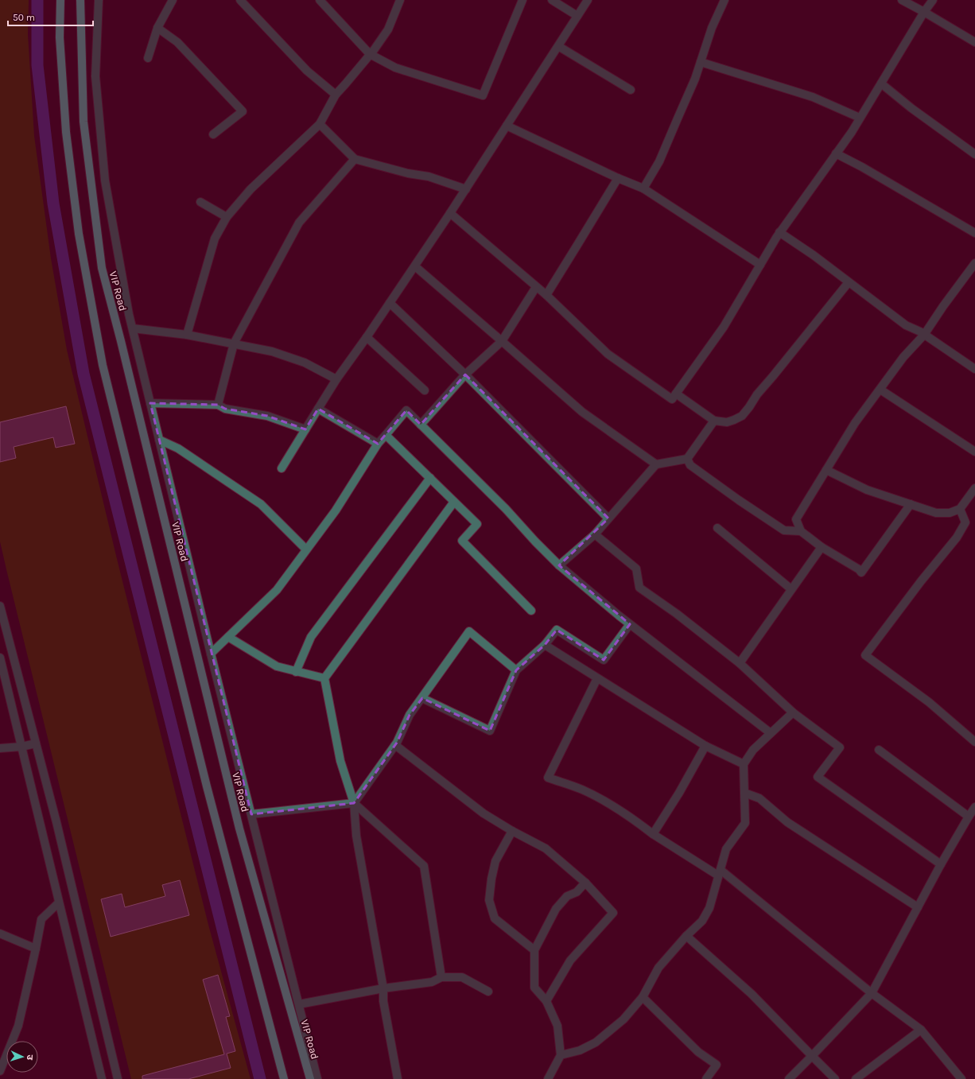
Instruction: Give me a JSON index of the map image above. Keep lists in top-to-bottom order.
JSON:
{
  "streets": {
    "main road": ["VIP Road"]
  },
  "scale_bar": "50 m",
  "north": "right"
}
